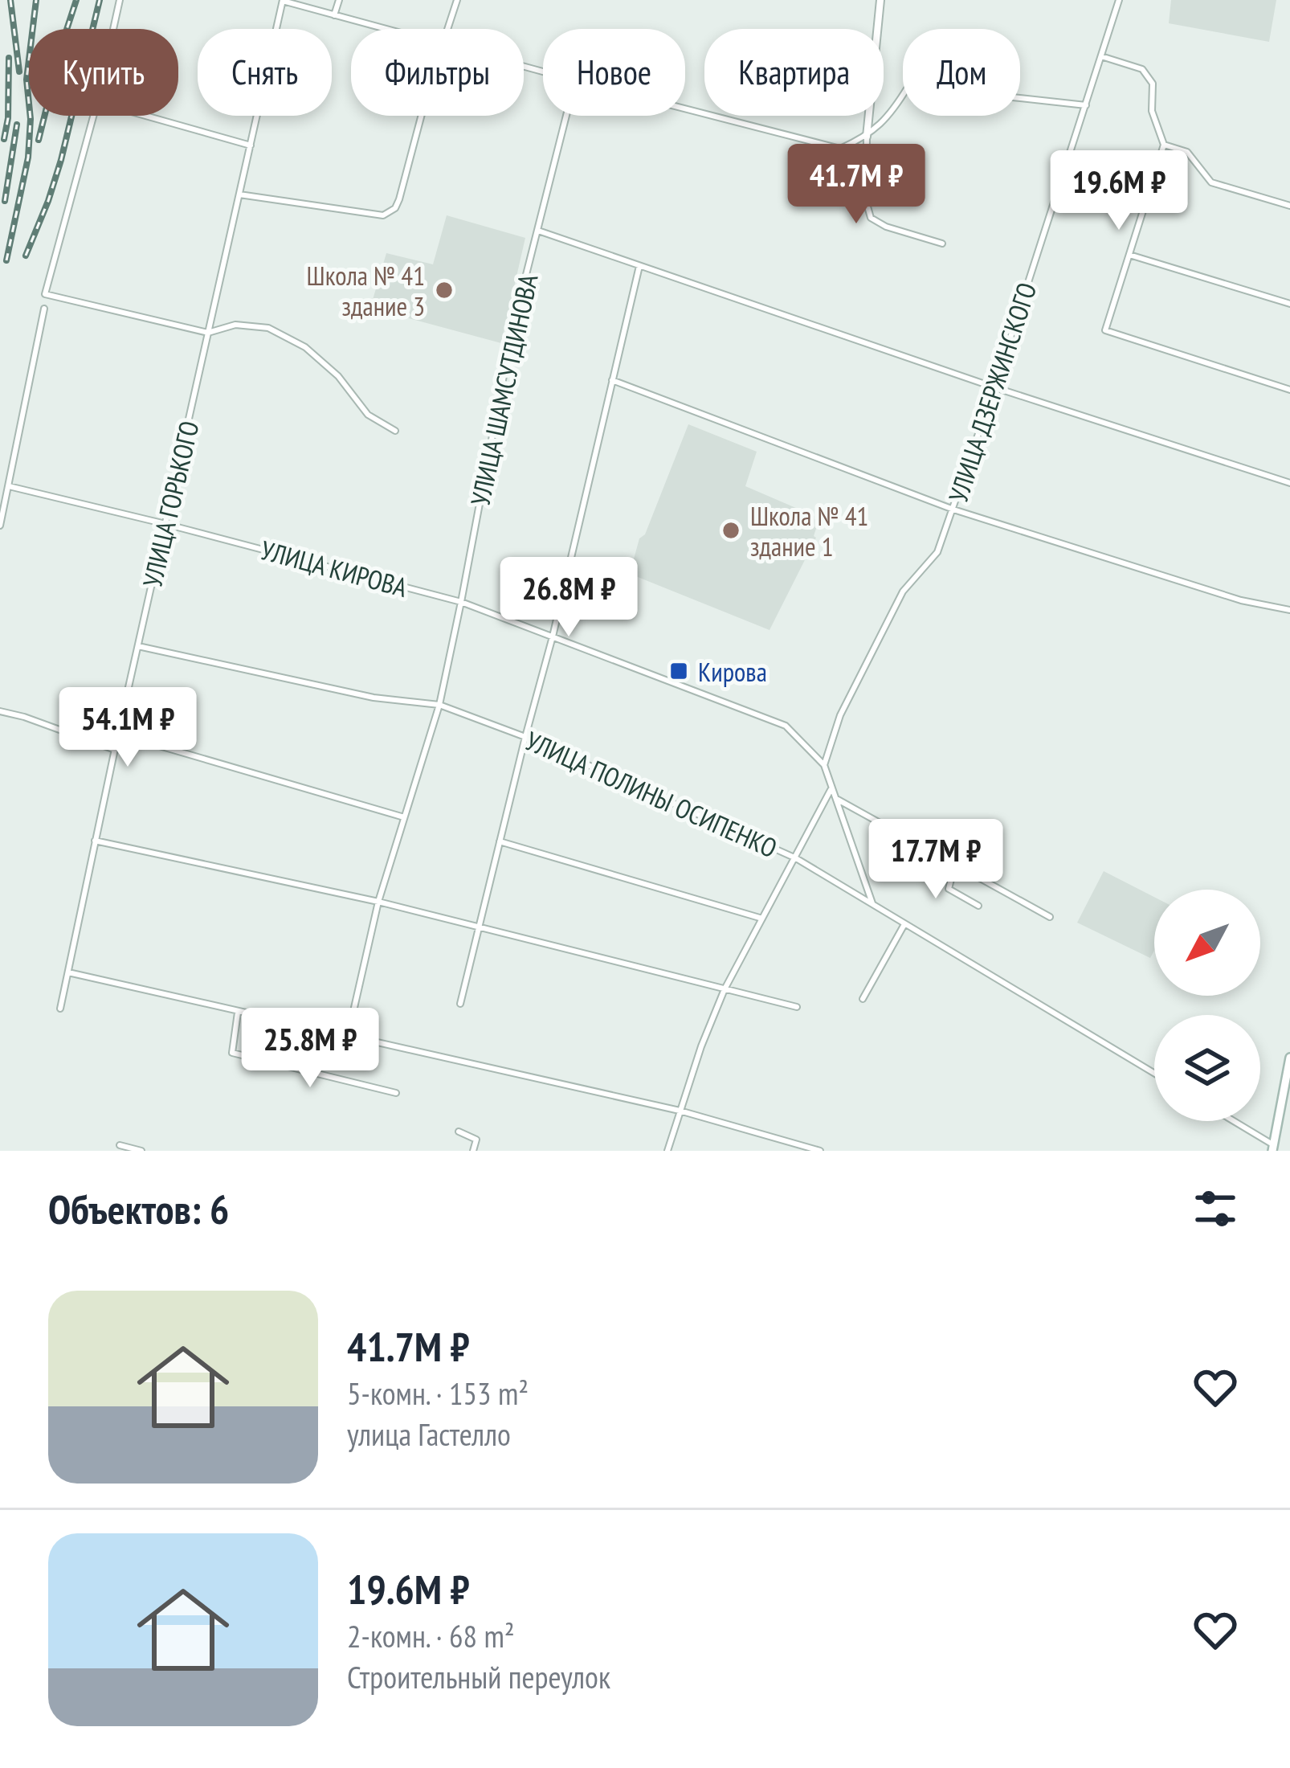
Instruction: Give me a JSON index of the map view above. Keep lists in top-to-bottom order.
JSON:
{
  "streets": {
    "street": [
      "УЛИЦА ШАМСУТДИНОВА",
      "УЛИЦА ДЗЕРЖИНСКОГО",
      "УЛИЦА ГОРЬКОГО",
      "УЛИЦА КИРОВА",
      "УЛИЦА ПОЛИНЫ ОСИПЕНКО"
    ]
  },
  "crossings": [
    ["УЛИЦА ШАМСУТДИНОВА", "УЛИЦА КИРОВА"],
    ["УЛИЦА ШАМСУТДИНОВА", "УЛИЦА ПОЛИНЫ ОСИПЕНКО"],
    ["УЛИЦА ДЗЕРЖИНСКОГО", "УЛИЦА КИРОВА"],
    ["УЛИЦА ГОРЬКОГО", "УЛИЦА КИРОВА"],
    ["УЛИЦА ГОРЬКОГО", "УЛИЦА ПОЛИНЫ ОСИПЕНКО"],
    ["УЛИЦА КИРОВА", "УЛИЦА ПОЛИНЫ ОСИПЕНКО"]
  ],
  "places": {
    "other": ["Школа № 41 здание 3", "Школа № 41 здание 1"],
    "transit": ["Кирова"]
  },
  "north": "bottom left",
  "page": {
    "chip": [
      "Купить",
      "Снять",
      "Фильтры",
      "Новое",
      "Квартира",
      "Дом"
    ],
    "price": [
      "41.7M ₽",
      "19.6M ₽",
      "26.8M ₽",
      "54.1M ₽",
      "17.7M ₽",
      "25.8M ₽"
    ],
    "heading": "Объектов: 6",
    "list": [
      {
        "name": "41.7M ₽",
        "note": "5-комн. · 153 m² · улица Гастелло"
      },
      {
        "name": "19.6M ₽",
        "note": "2-комн. · 68 m² · Строительный переулок"
      }
    ]
  }
}
